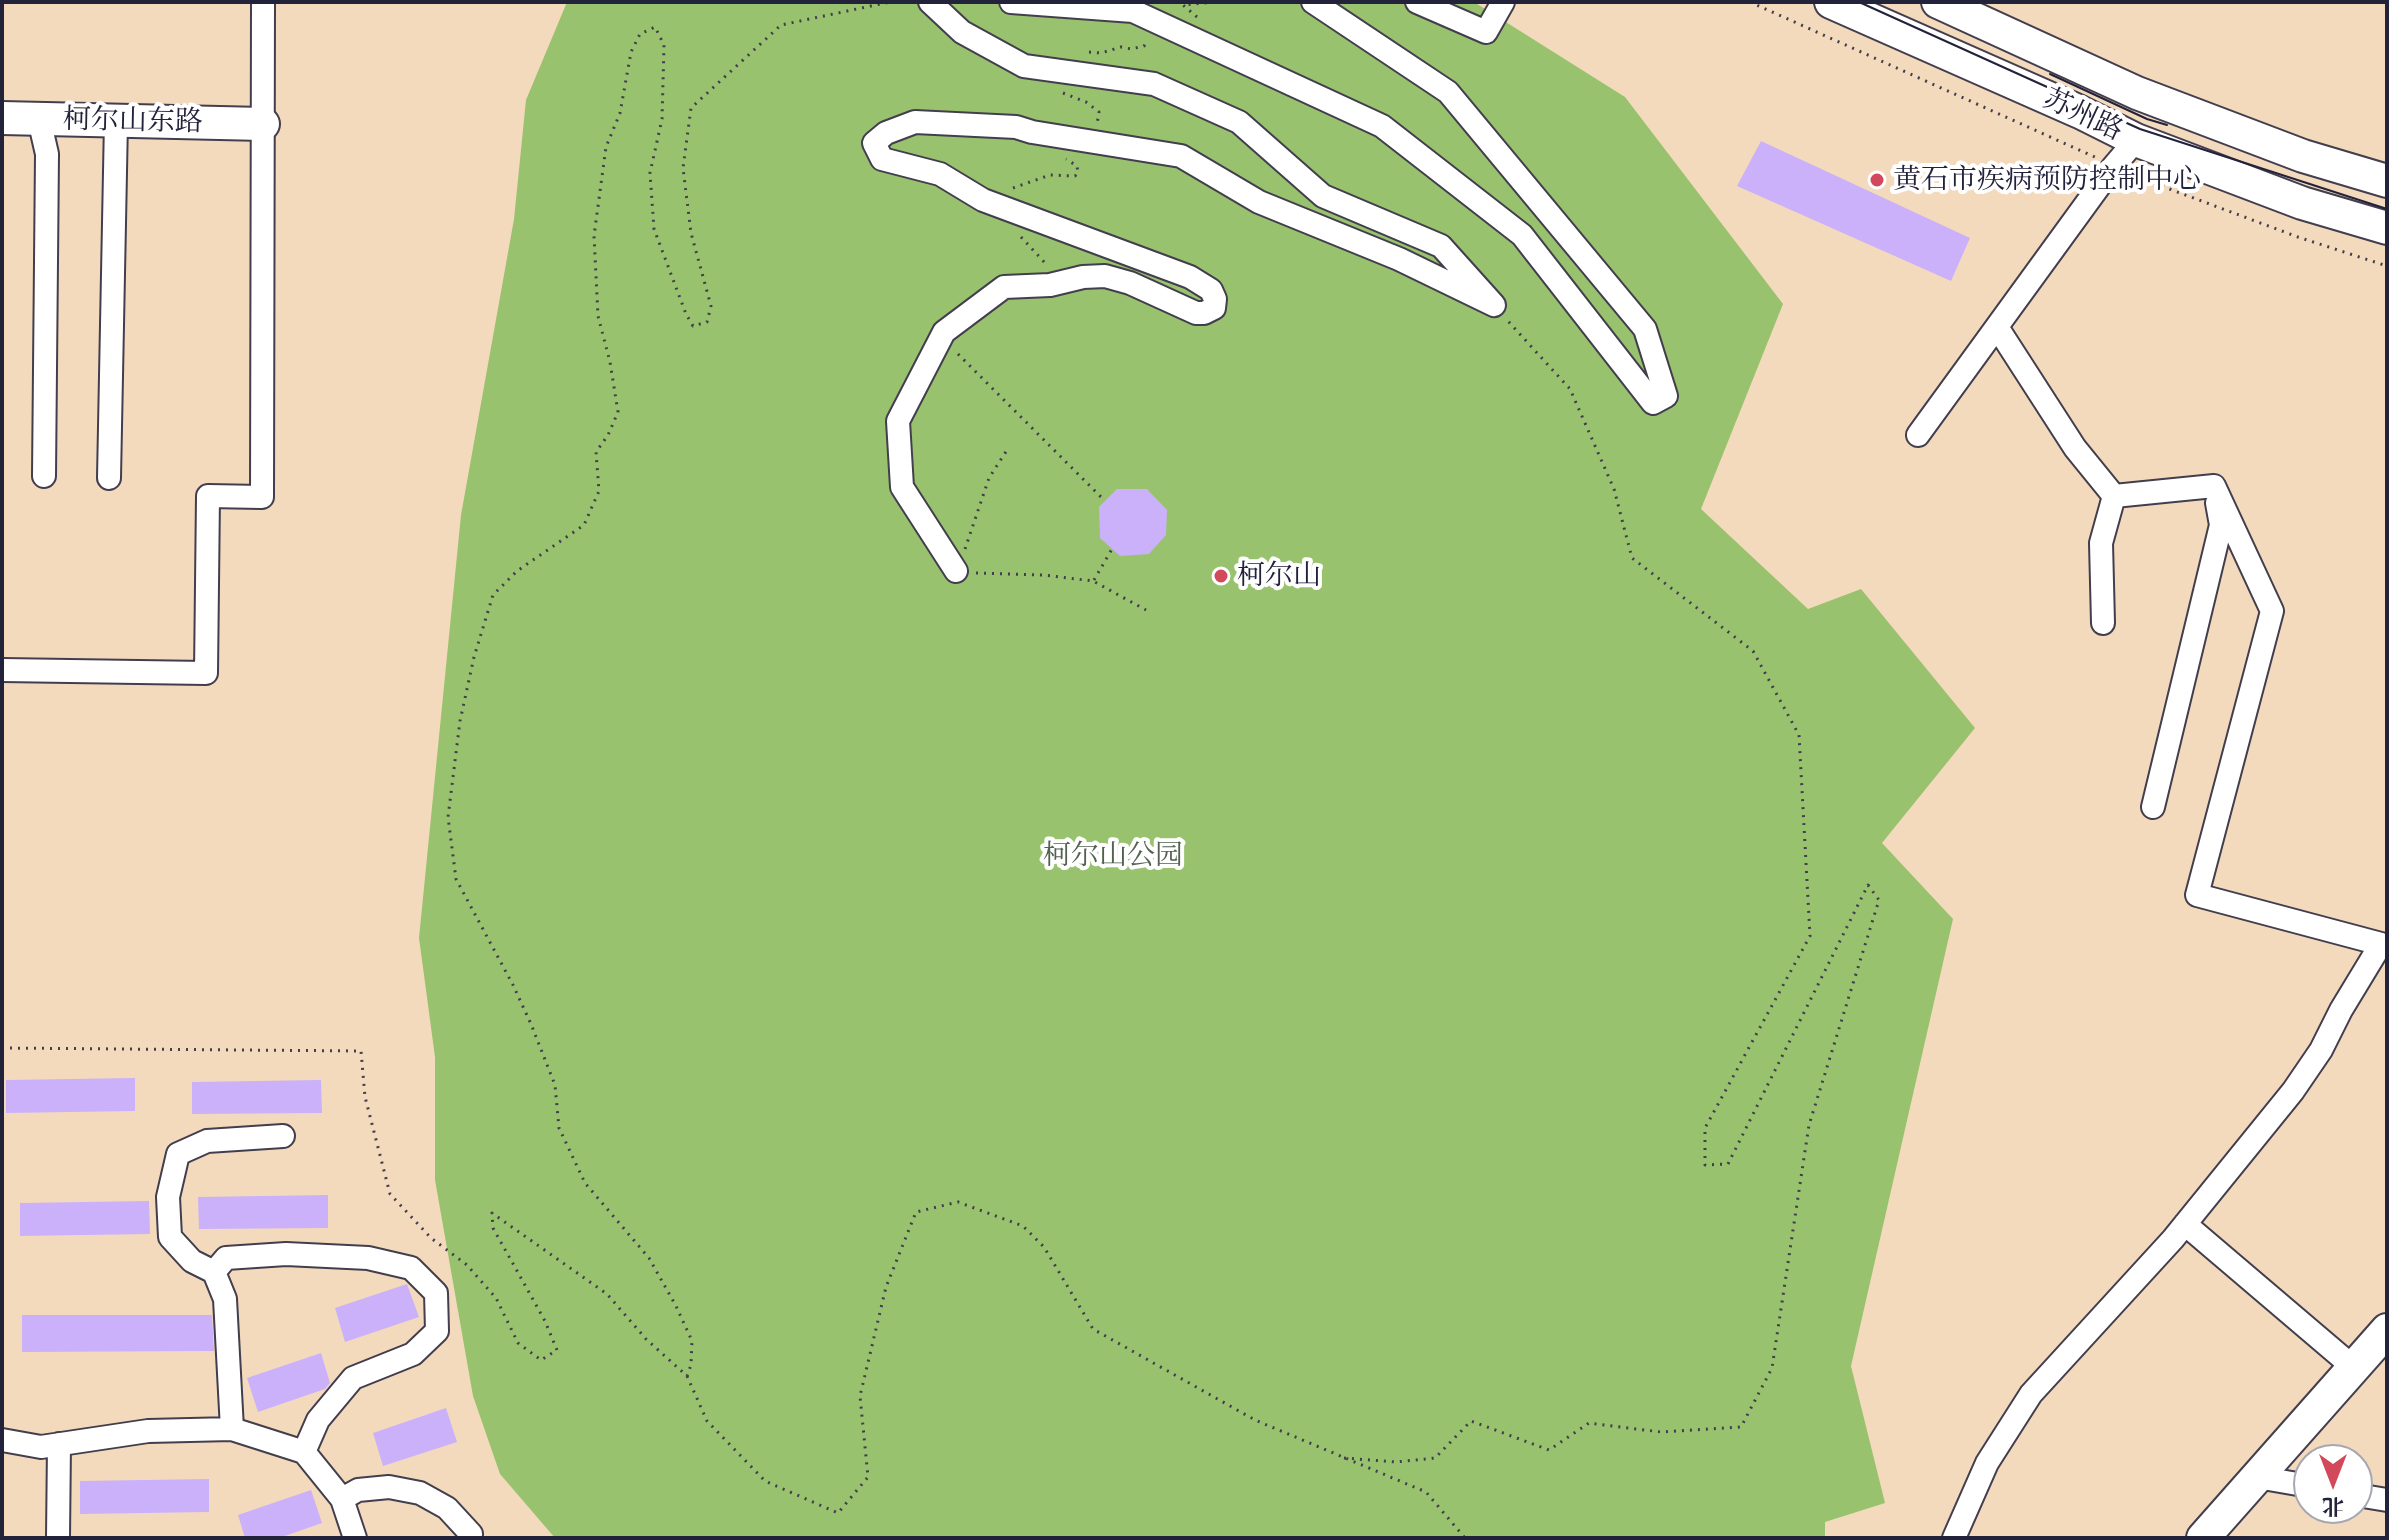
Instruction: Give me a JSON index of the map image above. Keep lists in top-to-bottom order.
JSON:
{
  "streets": {
    "main road": ["苏州路", "柯尔山东路"]
  },
  "parks": ["柯尔山公园"],
  "places": ["黄石市疾病预防控制中心", "柯尔山"],
  "north": "bottom"
}
